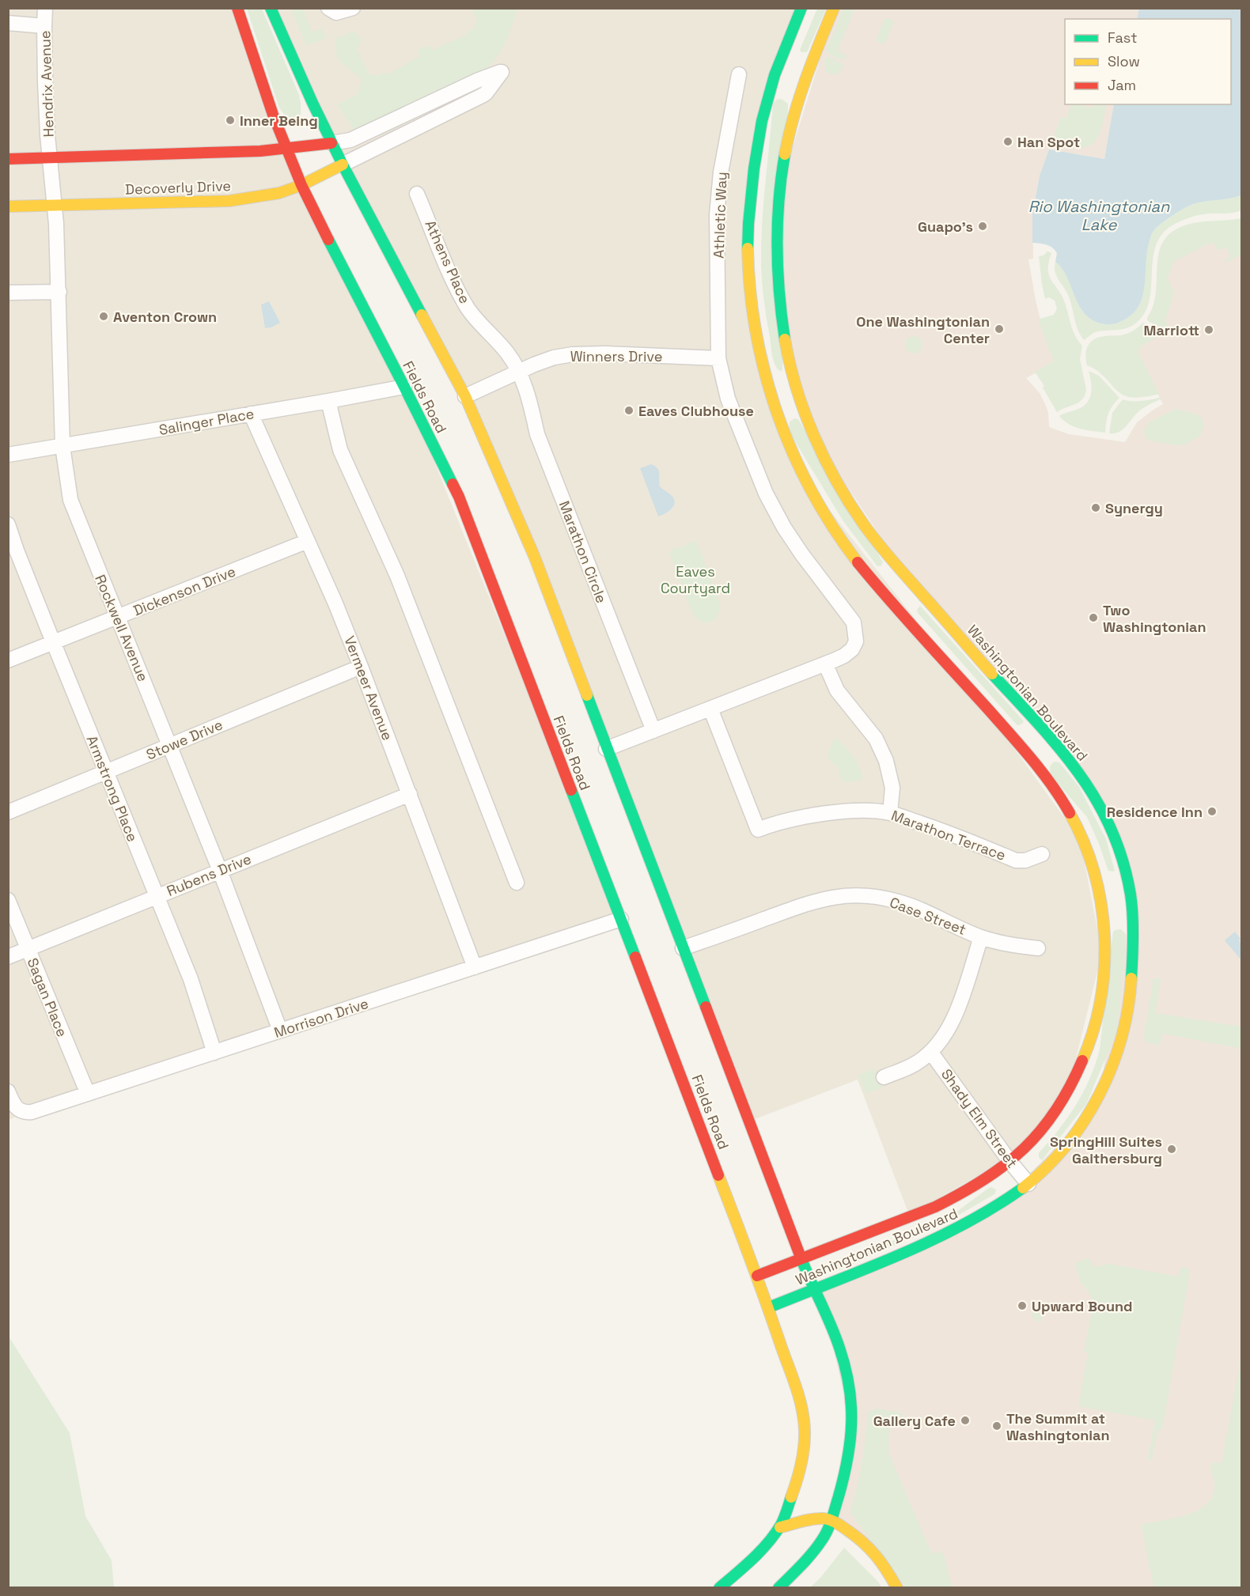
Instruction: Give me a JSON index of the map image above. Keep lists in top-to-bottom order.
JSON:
{
  "streets": {
    "main road": ["Decoverly Drive", "Fields Road", "Washingtonian Boulevard"],
    "street": [
      "Hendrix Avenue",
      "Athletic Way",
      "Athens Place",
      "Winners Drive",
      "Salinger Place",
      "Marathon Circle",
      "Dickenson Drive",
      "Rockwell Avenue",
      "Vermeer Avenue",
      "Stowe Drive",
      "Armstrong Place",
      "Marathon Terrace",
      "Rubens Drive",
      "Case Street",
      "Sagan Place",
      "Morrison Drive",
      "Shady Elm Street"
    ]
  },
  "crossings": [
    ["Hendrix Avenue", "Decoverly Drive"],
    ["Hendrix Avenue", "Rockwell Avenue"],
    ["Decoverly Drive", "Fields Road"],
    ["Decoverly Drive", "Rockwell Avenue"],
    ["Athletic Way", "Winners Drive"],
    ["Athens Place", "Winners Drive"],
    ["Athens Place", "Marathon Circle"],
    ["Winners Drive", "Marathon Circle"],
    ["Fields Road", "Salinger Place"],
    ["Fields Road", "Washingtonian Boulevard"],
    ["Fields Road", "Morrison Drive"],
    ["Salinger Place", "Rockwell Avenue"],
    ["Salinger Place", "Vermeer Avenue"],
    ["Dickenson Drive", "Rockwell Avenue"],
    ["Dickenson Drive", "Vermeer Avenue"],
    ["Dickenson Drive", "Armstrong Place"],
    ["Rockwell Avenue", "Stowe Drive"],
    ["Rockwell Avenue", "Rubens Drive"],
    ["Rockwell Avenue", "Morrison Drive"],
    ["Vermeer Avenue", "Stowe Drive"],
    ["Vermeer Avenue", "Rubens Drive"],
    ["Vermeer Avenue", "Morrison Drive"],
    ["Washingtonian Boulevard", "Shady Elm Street"],
    ["Stowe Drive", "Armstrong Place"],
    ["Armstrong Place", "Rubens Drive"],
    ["Armstrong Place", "Morrison Drive"],
    ["Rubens Drive", "Sagan Place"],
    ["Sagan Place", "Morrison Drive"]
  ],
  "water": ["Rio Washingtonian Lake"],
  "parks": ["Eaves Courtyard"],
  "places": [
    "Inner Being",
    "Han Spot",
    "Guapo's",
    "Aventon Crown",
    "One Washingtonian Center",
    "Marriott",
    "Eaves Clubhouse",
    "Synergy",
    "Two Washingtonian",
    "Residence Inn",
    "SpringHill Suites Gaithersburg",
    "Upward Bound",
    "Gallery Cafe",
    "The Summit at Washingtonian"
  ],
  "legend": ["Fast", "Slow", "Jam"]
}
